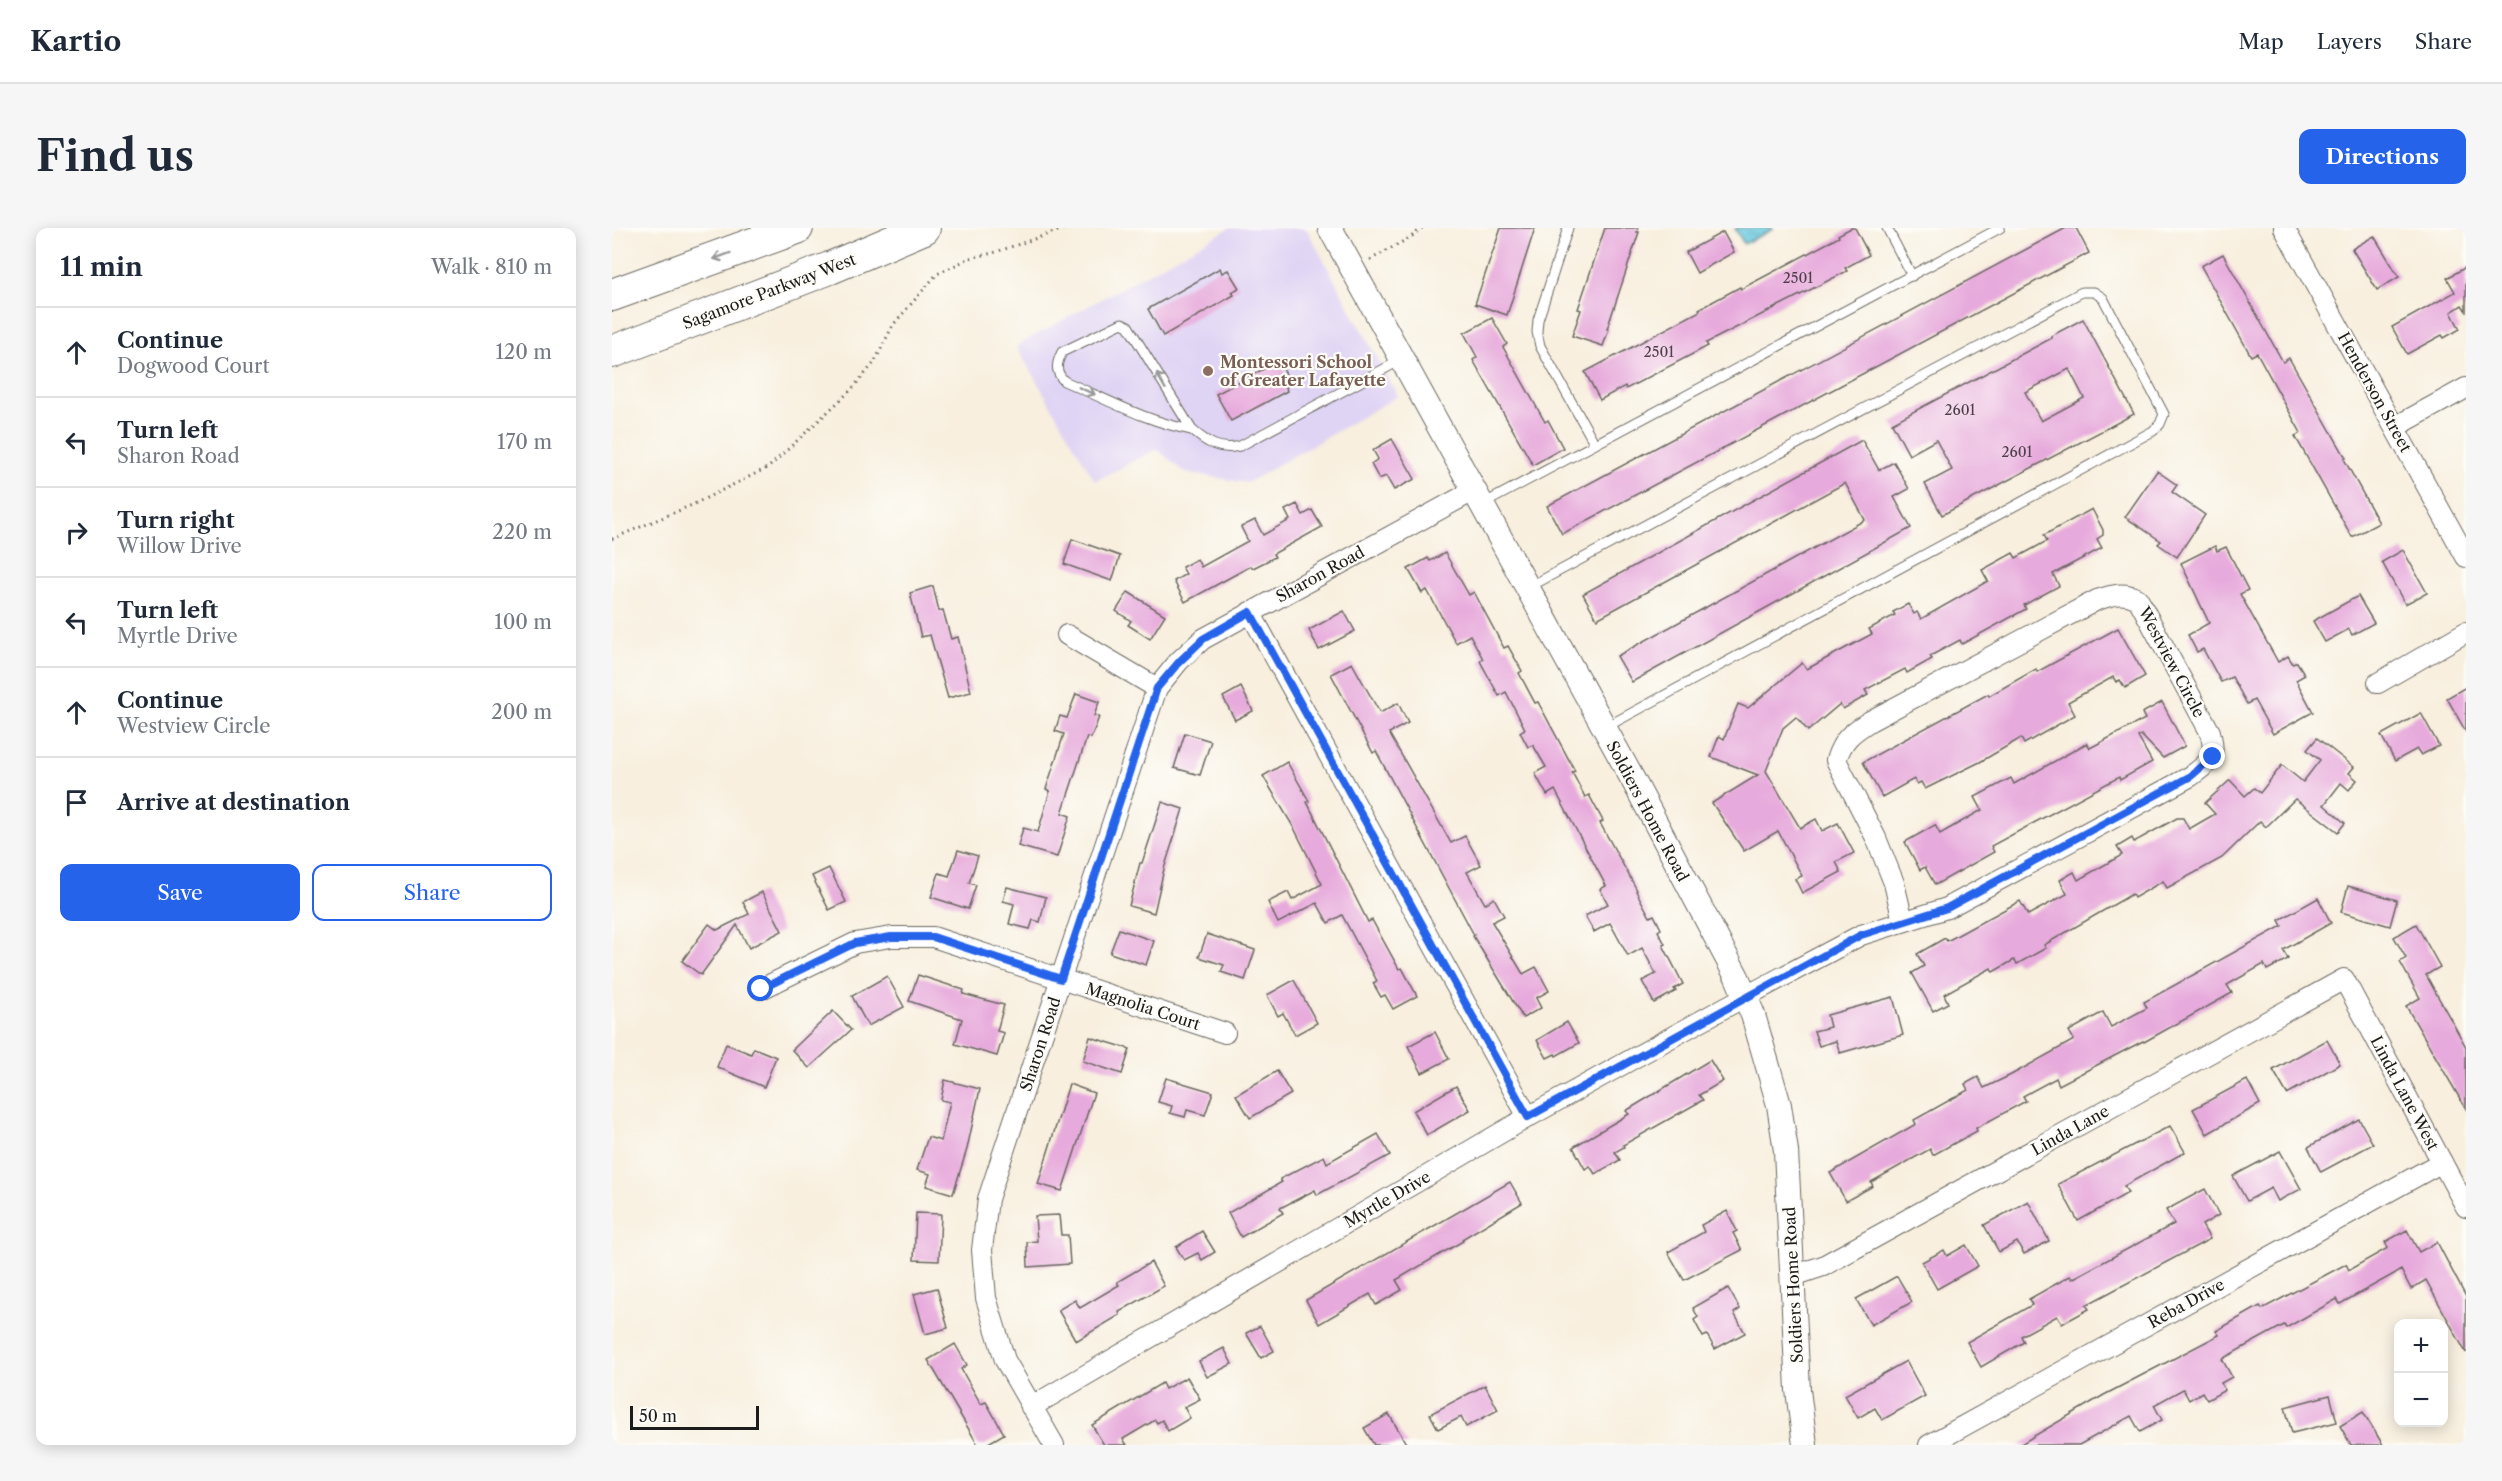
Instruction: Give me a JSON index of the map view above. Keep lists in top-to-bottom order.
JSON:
{
  "streets": {
    "highway": ["Sagamore Parkway West"],
    "street": [
      "Henderson Street",
      "Sharon Road",
      "Westview Circle",
      "Soldiers Home Road",
      "Magnolia Court",
      "Linda Lane West",
      "Linda Lane",
      "Myrtle Drive",
      "Reba Drive"
    ]
  },
  "crossings": [
    ["Sharon Road", "Soldiers Home Road"],
    ["Sharon Road", "Magnolia Court"],
    ["Sharon Road", "Myrtle Drive"],
    ["Westview Circle", "Soldiers Home Road"],
    ["Westview Circle", "Myrtle Drive"],
    ["Soldiers Home Road", "Linda Lane"],
    ["Soldiers Home Road", "Myrtle Drive"],
    ["Linda Lane West", "Linda Lane"],
    ["Linda Lane West", "Reba Drive"]
  ],
  "places": ["Montessori School of Greater Lafayette"],
  "house_numbers": [
    "2501",
    "2501",
    "2601",
    "2601"
  ],
  "scale_bar": "50 m",
  "page": {
    "header": "Kartio",
    "nav": ["Map", "Layers", "Share"],
    "buttons": [
      "Directions",
      ["Save", "Share"]
    ],
    "title": "Find us",
    "heading": ["11 min", "Walk · 810 m"],
    "list": [
      ["Continue", "Dogwood Court", "120 m"],
      ["Turn left", "Sharon Road", "170 m"],
      ["Turn right", "Willow Drive", "220 m"],
      ["Turn left", "Myrtle Drive", "100 m"],
      ["Continue", "Westview Circle", "200 m"],
      "Arrive at destination"
    ],
    "map_buttons": ["+", "−"],
    "scale": "50 m"
  }
}
